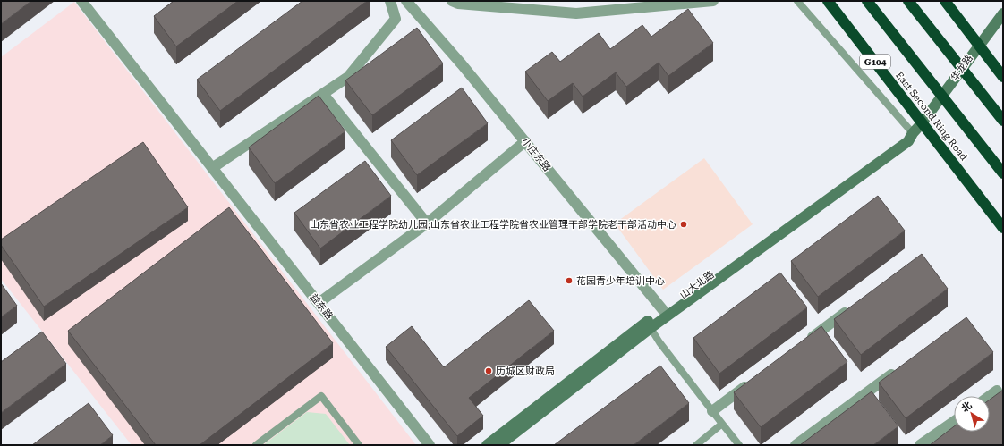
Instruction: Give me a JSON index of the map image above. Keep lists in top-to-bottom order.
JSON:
{
  "streets": {
    "highway": ["G104", "East Second Ring Road"],
    "main road": ["华龙路", "山大北路"],
    "street": ["小庄东路", "益东路"]
  },
  "crossings": [
    ["华龙路", "East Second Ring Road"],
    ["华龙路", "山大北路"],
    ["East Second Ring Road", "山大北路"],
    ["小庄东路", "山大北路"]
  ],
  "places": ["山东省农业工程学院幼儿园;山东省农业工程学院省农业管理干部学院老干部活动中心", "花园青少年培训中心", "历城区财政局"],
  "north": "top left"
}
